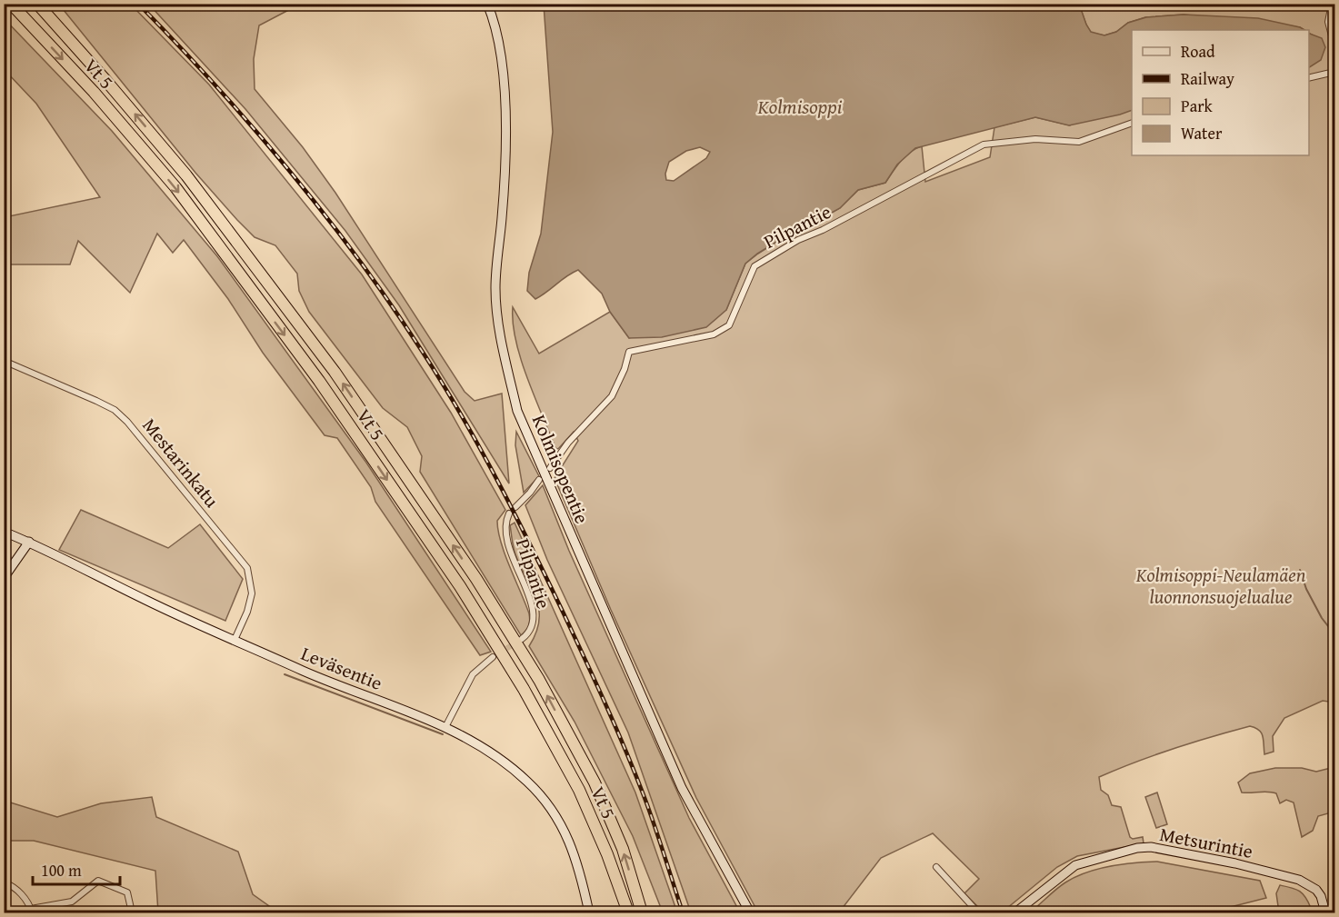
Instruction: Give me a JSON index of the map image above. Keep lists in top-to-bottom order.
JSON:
{
  "streets": {
    "highway": ["Vt 5"],
    "main road": ["Kolmisopentie", "Leväsentie", "Metsurintie"],
    "street": ["Pilpantie", "Mestarinkatu"]
  },
  "crossings": [
    ["Mestarinkatu", "Leväsentie"]
  ],
  "water": ["Kolmisoppi"],
  "parks": ["Kolmisoppi-Neulamäen luonnonsuojelualue"],
  "legend": [
    "Road",
    "Railway",
    "Park",
    "Water"
  ],
  "scale_bar": "100 m"
}
